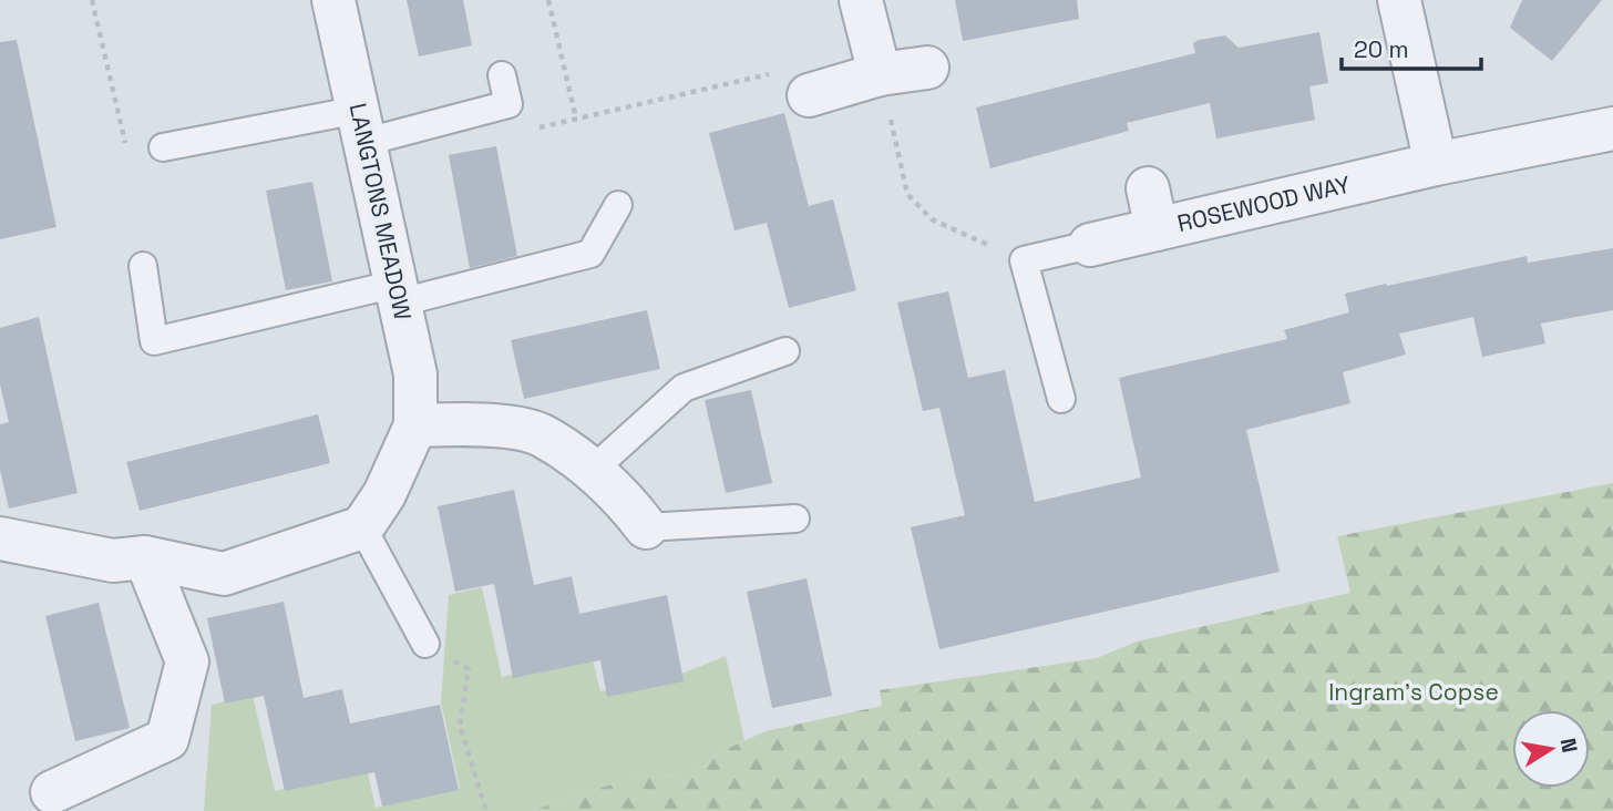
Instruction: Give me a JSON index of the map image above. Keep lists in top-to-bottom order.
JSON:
{
  "streets": {
    "street": ["ROSEWOOD WAY", "LANGTONS MEADOW"]
  },
  "parks": ["Ingram's Copse"],
  "scale_bar": "20 m",
  "north": "right"
}
